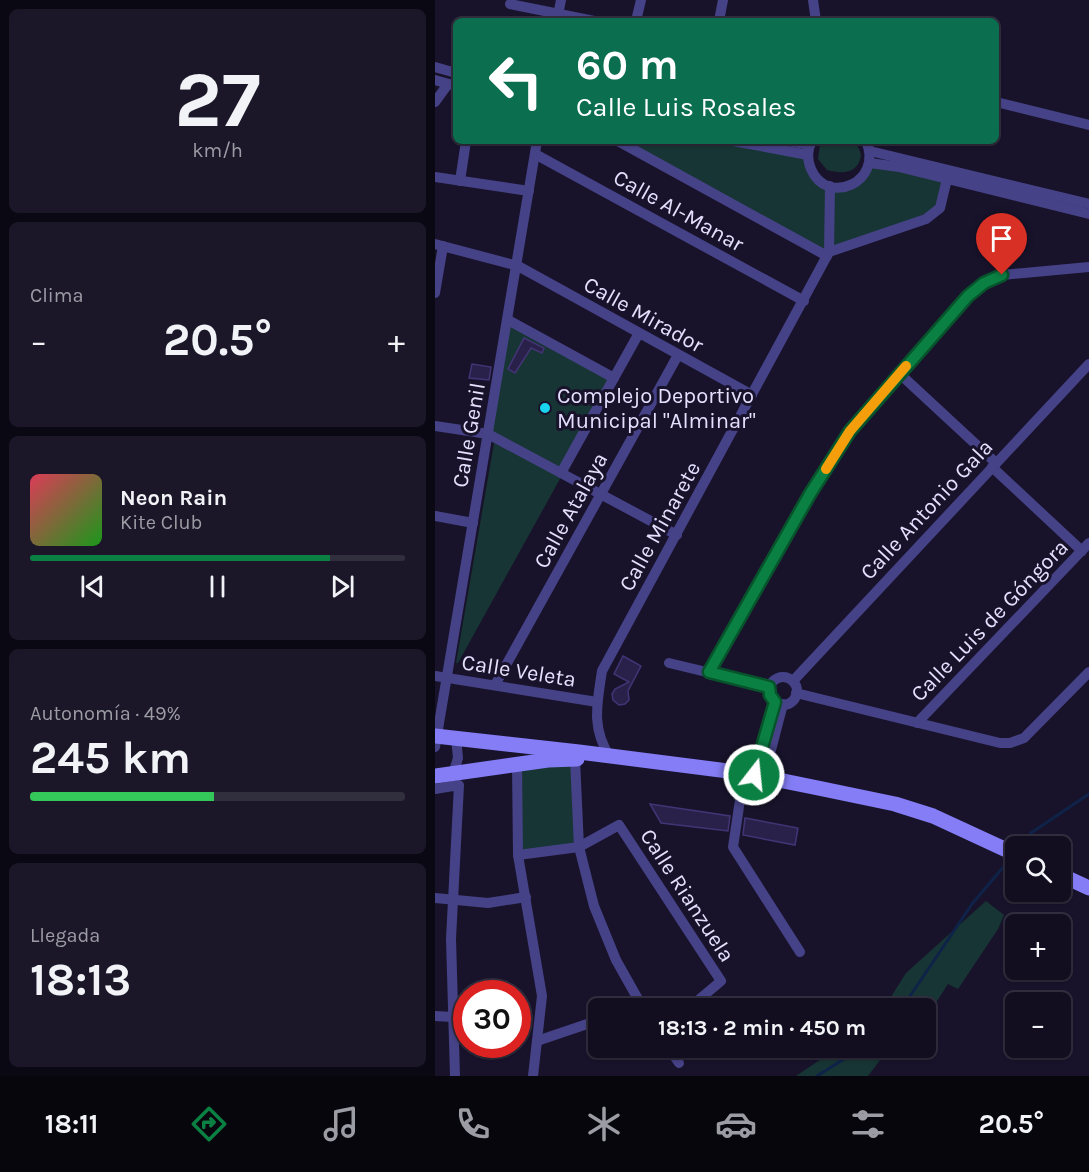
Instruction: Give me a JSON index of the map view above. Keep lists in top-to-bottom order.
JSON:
{
  "streets": {
    "street": [
      "Calle Al-Manar",
      "Calle Mirador",
      "Calle Genil",
      "Calle Antonio Gala",
      "Calle Atalaya",
      "Calle Minarete",
      "Calle Luis de Góngora",
      "Calle Veleta",
      "Calle Rianzuela"
    ]
  },
  "crossings": [
    ["Calle Al-Manar", "Calle Genil"],
    ["Calle Al-Manar", "Calle Minarete"],
    ["Calle Mirador", "Calle Genil"],
    ["Calle Mirador", "Calle Atalaya"],
    ["Calle Mirador", "Calle Minarete"],
    ["Calle Genil", "Calle Veleta"],
    ["Calle Atalaya", "Calle Veleta"],
    ["Calle Minarete", "Calle Veleta"]
  ],
  "places": ["Complejo Deportivo Municipal \"Alminar\""],
  "page": {
    "tile": [
      ["27", "km/h"],
      "Clima",
      ["Autonomía · 49%", "245 km"],
      ["Llegada", "18:13"]
    ],
    "turn": ["60 m", "Calle Luis Rosales"],
    "heat": ["−", "20.5°", "+"],
    "song": ["Neon Rain", "Kite Club"],
    "map_buttons": ["+", "−"],
    "limit": "30",
    "trip": "18:13 · 2 min · 450 m",
    "tabs": ["18:11", "20.5°"]
  }
}
